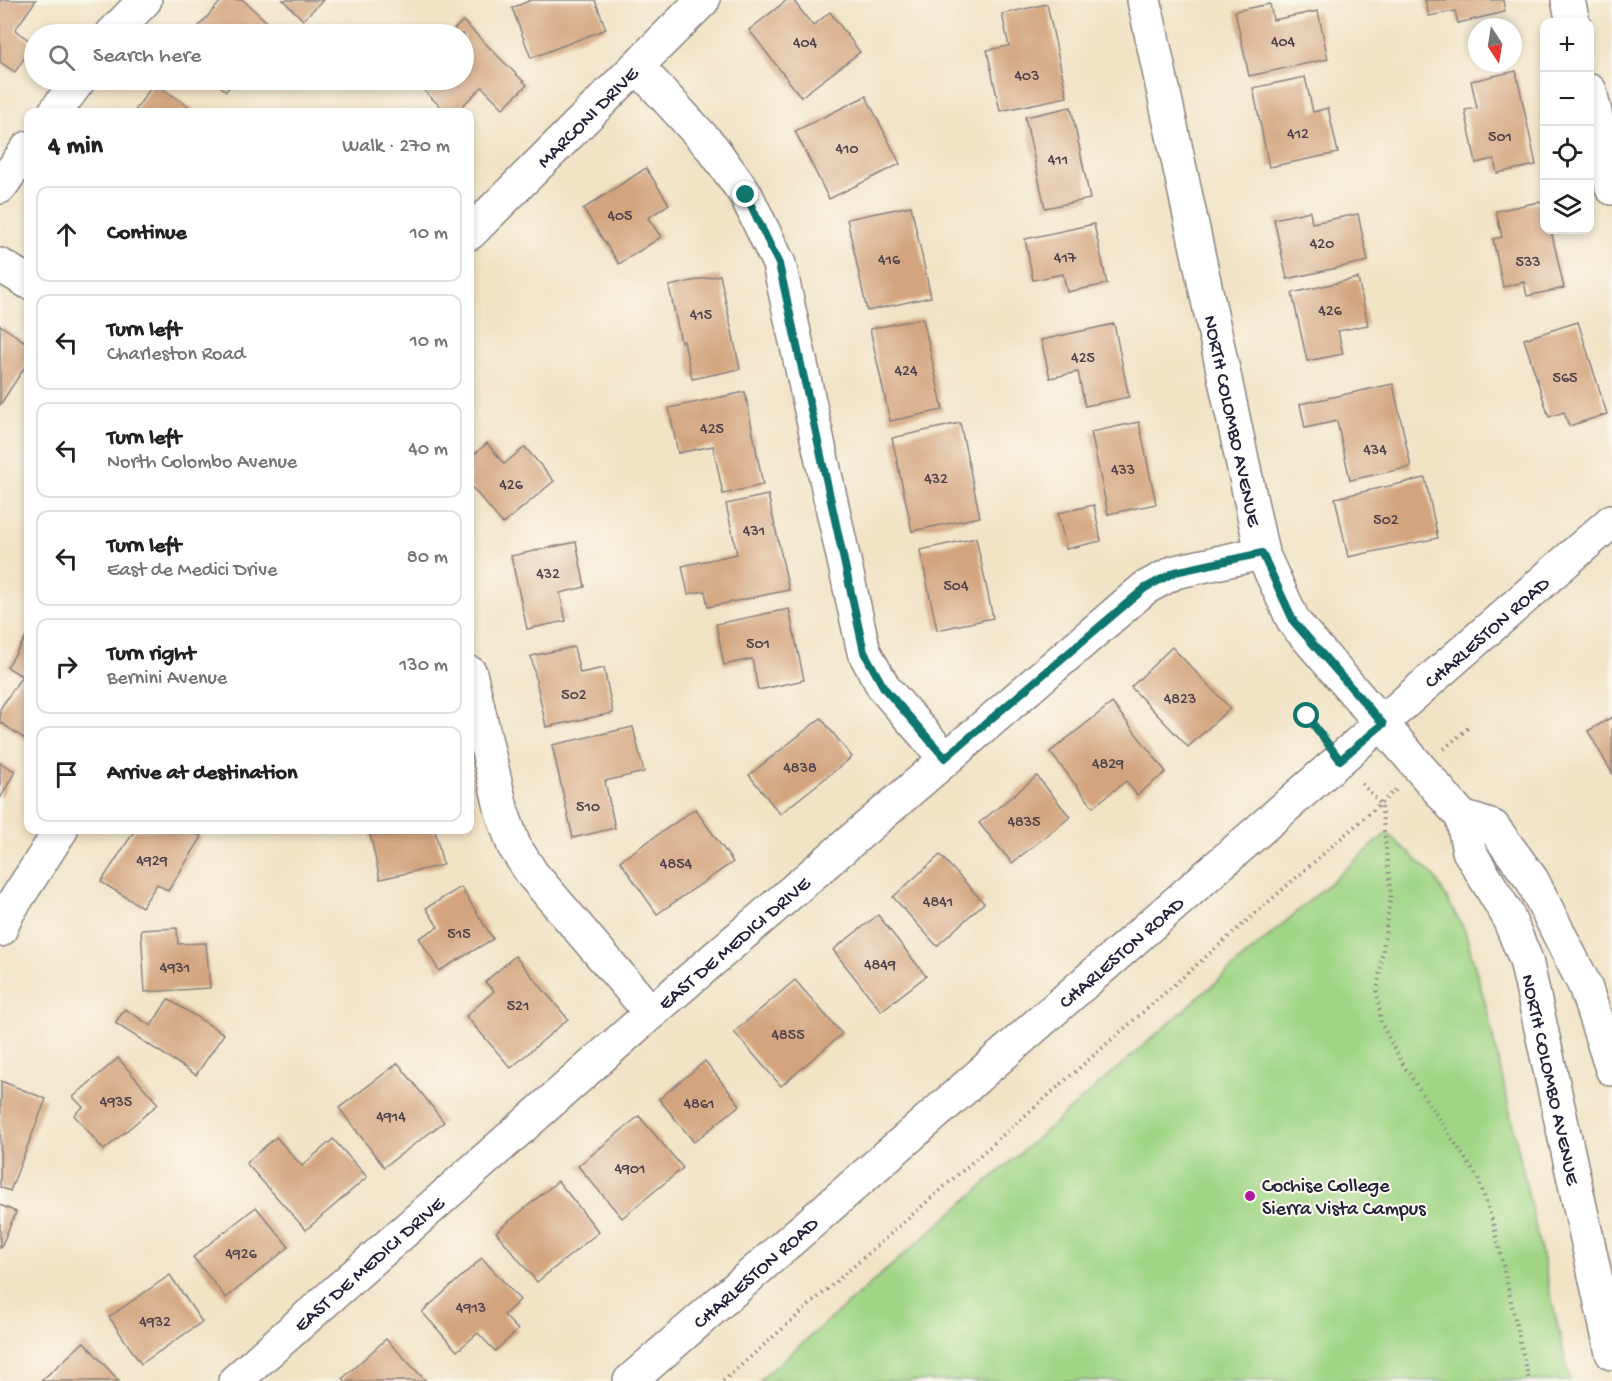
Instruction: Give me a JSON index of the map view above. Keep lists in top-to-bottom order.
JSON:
{
  "streets": {
    "street": [
      "MARCONI DRIVE",
      "NORTH COLOMBO AVENUE",
      "CHARLESTON ROAD",
      "EAST DE MEDICI DRIVE"
    ]
  },
  "crossings": [
    ["NORTH COLOMBO AVENUE", "CHARLESTON ROAD"],
    ["NORTH COLOMBO AVENUE", "EAST DE MEDICI DRIVE"]
  ],
  "places": ["Cochise College Sierra Vista Campus"],
  "house_numbers": [
    "404",
    "404",
    "403",
    "412",
    "501",
    "410",
    "411",
    "405",
    "420",
    "417",
    "416",
    "533",
    "426",
    "415",
    "425",
    "424",
    "565",
    "425",
    "434",
    "433",
    "432",
    "426",
    "502",
    "431",
    "432",
    "504",
    "501",
    "502",
    "4823",
    "4829",
    "4838",
    "510",
    "4835",
    "4929",
    "4854",
    "4841",
    "515",
    "4849",
    "4931",
    "521",
    "4855",
    "4935",
    "4861",
    "4914",
    "4901",
    "4926",
    "4913",
    "4932"
  ],
  "north": "bottom",
  "page": {
    "map_buttons": ["+", "−"],
    "search": "Search here",
    "heading": ["4 min", "Walk · 270 m"],
    "list": [
      ["Continue", "10 m"],
      ["Turn left", "Charleston Road", "10 m"],
      ["Turn left", "North Colombo Avenue", "40 m"],
      ["Turn left", "East de Medici Drive", "80 m"],
      ["Turn right", "Bernini Avenue", "130 m"],
      "Arrive at destination"
    ]
  }
}
